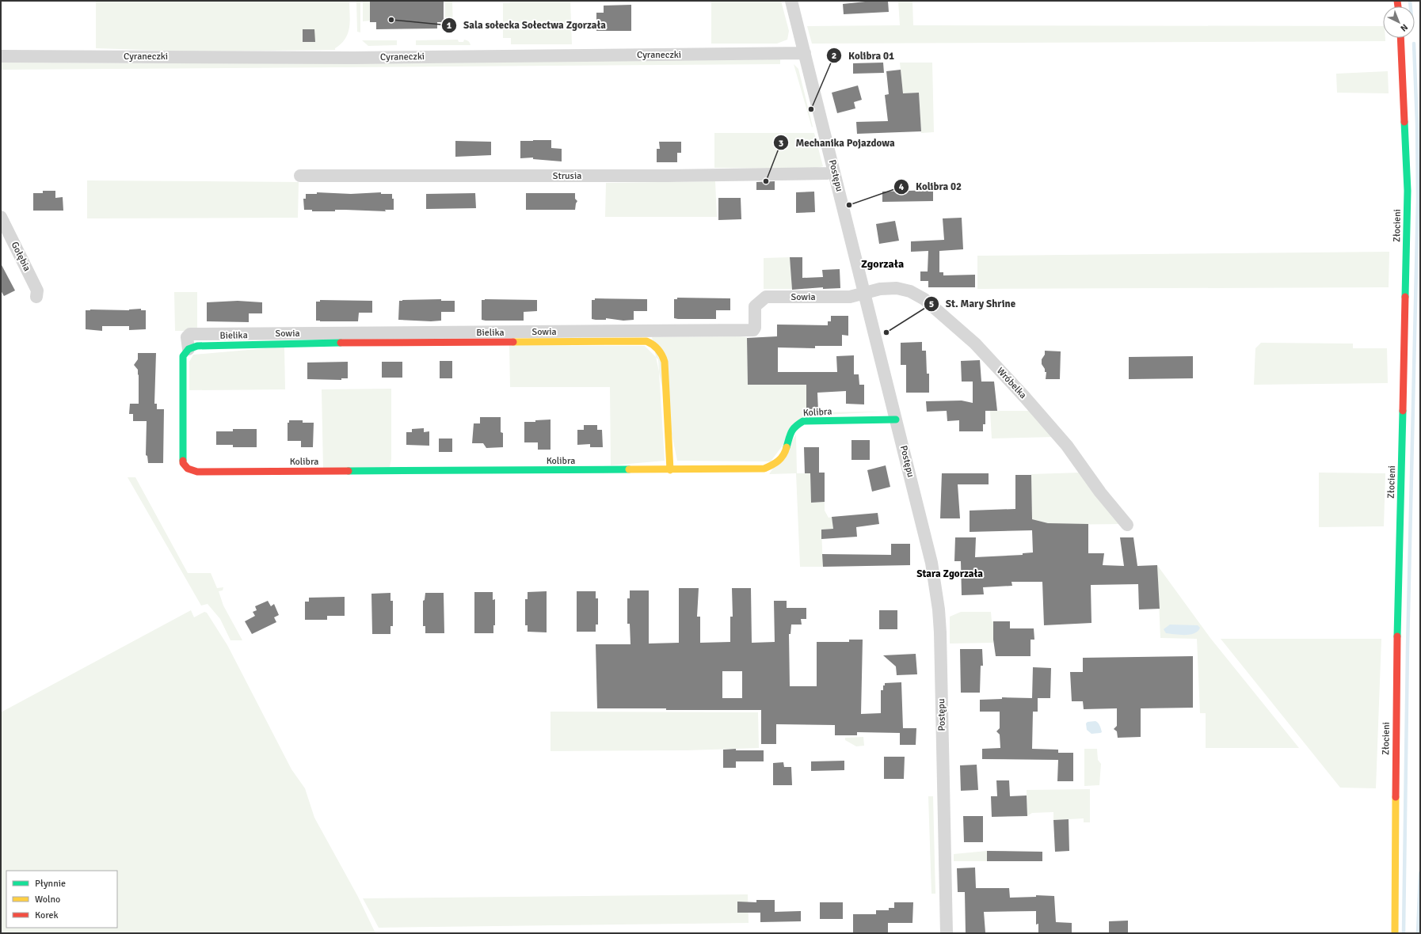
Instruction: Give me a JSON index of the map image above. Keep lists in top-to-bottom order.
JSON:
{
  "streets": {
    "street": [
      "Cyraneczki",
      "Strusia",
      "Postępu",
      "Złocieni",
      "Gołębia",
      "Sowia",
      "Bielika",
      "Wróbelka",
      "Kolibra"
    ]
  },
  "crossings": [
    ["Cyraneczki", "Postępu"],
    ["Strusia", "Postępu"],
    ["Postępu", "Sowia"],
    ["Postępu", "Wróbelka"],
    ["Postępu", "Kolibra"],
    ["Sowia", "Bielika"],
    ["Sowia", "Wróbelka"],
    ["Sowia", "Kolibra"],
    ["Bielika", "Kolibra"]
  ],
  "districts": ["Zgorzała", "Stara Zgorzała"],
  "places": [
    "Sala sołecka Sołectwa Zgorzała",
    "Kolibra 01",
    "Mechanika Pojazdowa",
    "Kolibra 02",
    "St. Mary Shrine"
  ],
  "legend": ["Płynnie", "Wolno", "Korek"],
  "north": "bottom right"
}
